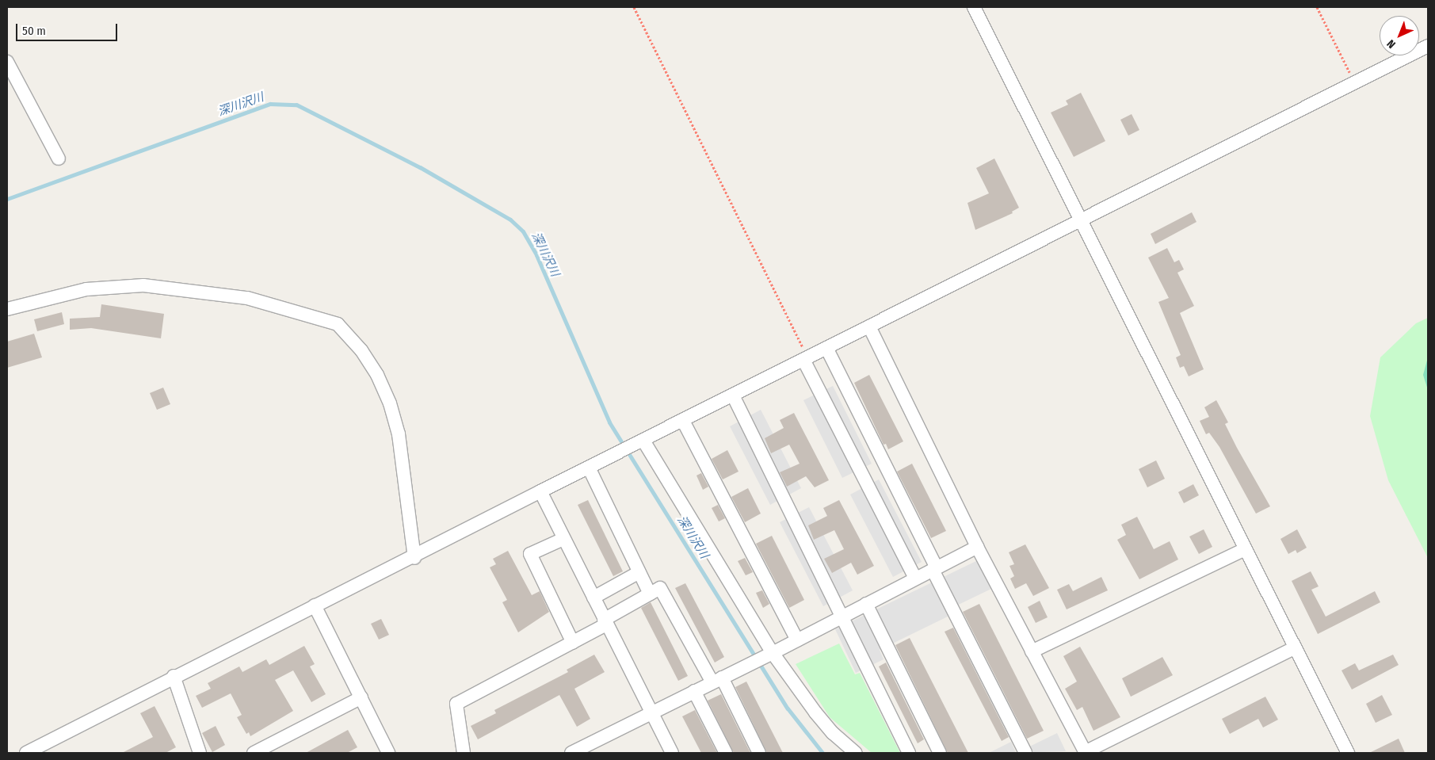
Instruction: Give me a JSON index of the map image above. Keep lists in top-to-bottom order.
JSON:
{
  "water": ["深川沢川"],
  "scale_bar": "50 m",
  "north": "bottom left"
}
